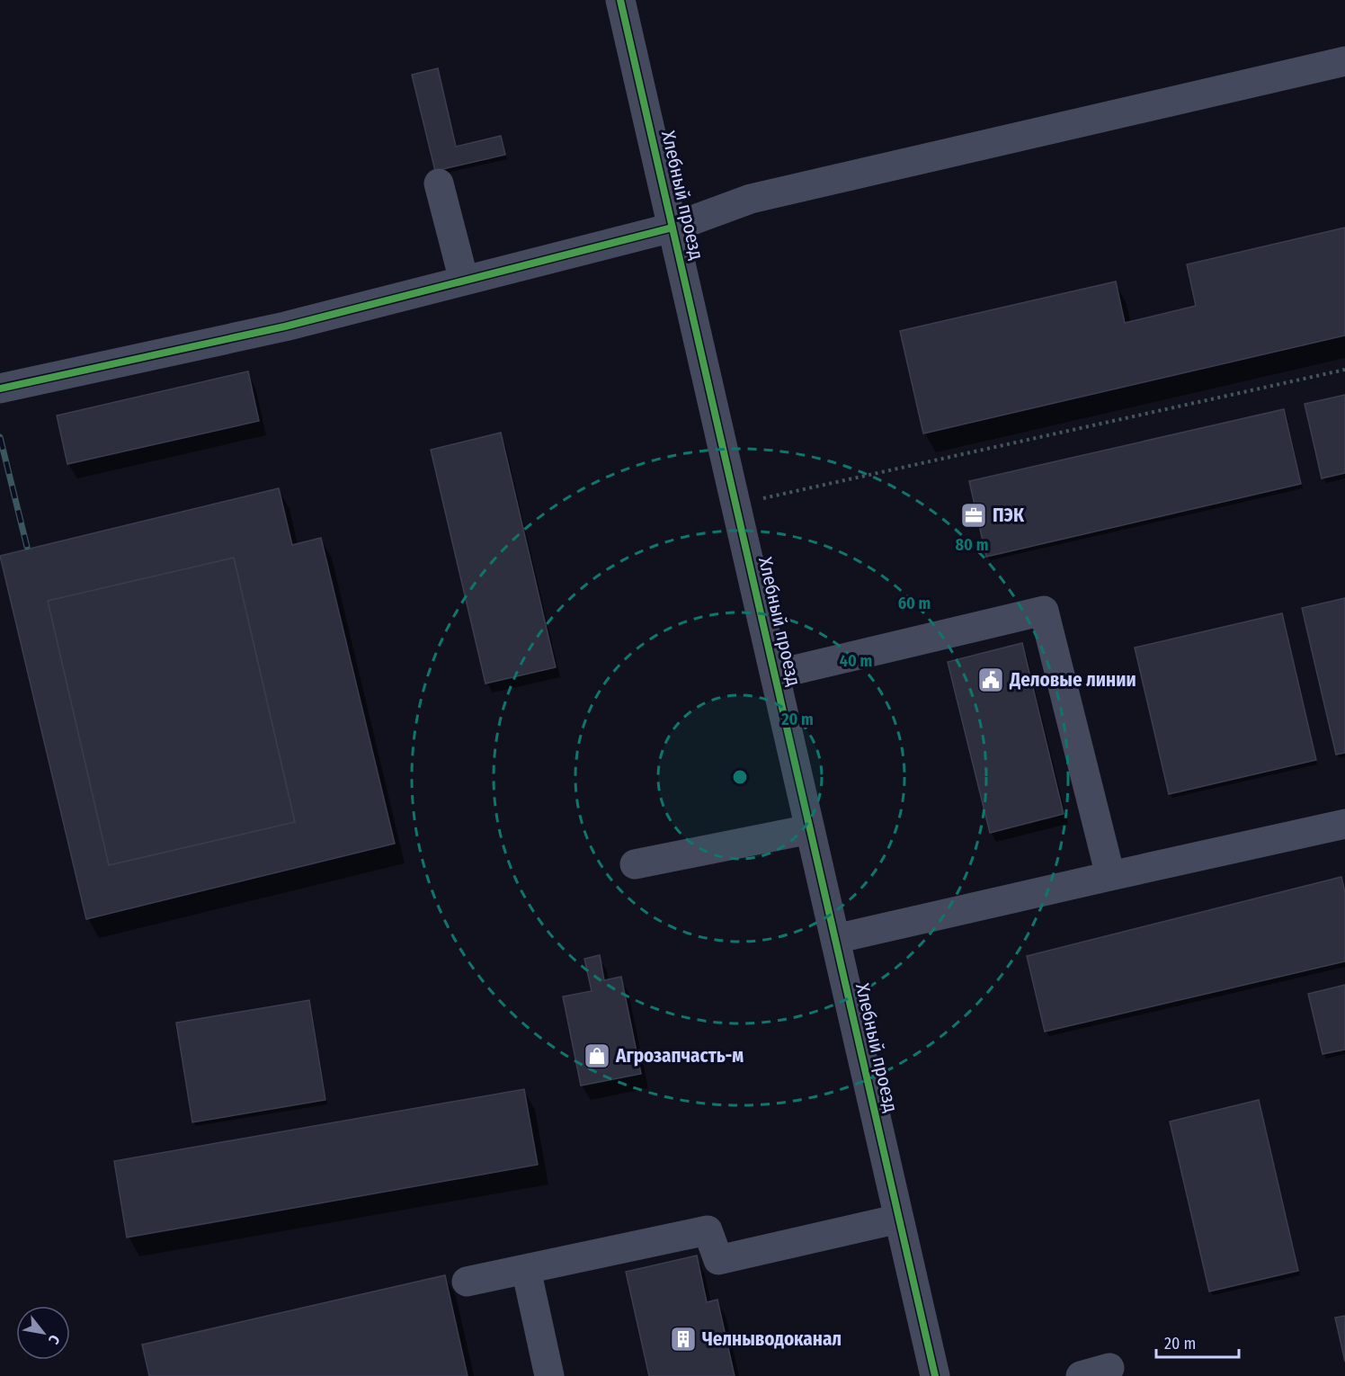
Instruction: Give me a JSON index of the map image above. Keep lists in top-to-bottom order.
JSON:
{
  "streets": {
    "street": ["Хлебный проезд"]
  },
  "places": {
    "office": ["ПЭК"],
    "public building": ["Деловые линии"],
    "shop": ["Агрозапчасть-м"],
    "building": ["Челныводоканал"]
  },
  "scale_bar": "20 m",
  "north": "bottom right",
  "rings": [
    "80 m",
    "60 m",
    "40 m",
    "20 m"
  ]
}
